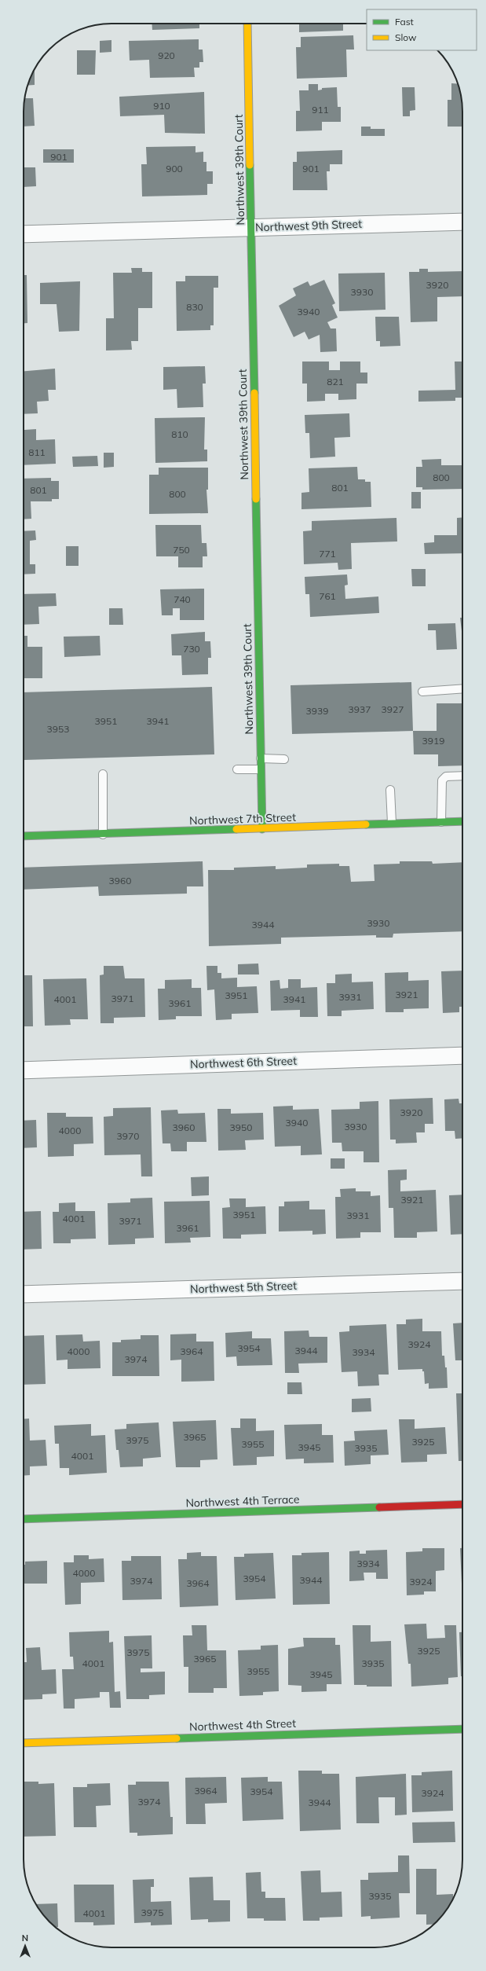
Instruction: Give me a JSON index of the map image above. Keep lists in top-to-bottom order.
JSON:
{
  "streets": {
    "street": [
      "Northwest 39th Court",
      "Northwest 9th Street",
      "Northwest 7th Street",
      "Northwest 6th Street",
      "Northwest 5th Street",
      "Northwest 4th Terrace",
      "Northwest 4th Street"
    ]
  },
  "crossings": [
    ["Northwest 39th Court", "Northwest 9th Street"],
    ["Northwest 39th Court", "Northwest 7th Street"]
  ],
  "house_numbers": [
    "920",
    "910",
    "911",
    "901",
    "900",
    "901",
    "3920",
    "3930",
    "830",
    "3940",
    "821",
    "810",
    "811",
    "800",
    "801",
    "801",
    "800",
    "750",
    "771",
    "761",
    "740",
    "730",
    "3937",
    "3927",
    "3939",
    "3951",
    "3941",
    "3953",
    "3919",
    "3960",
    "3930",
    "3944",
    "3921",
    "3951",
    "3931",
    "3971",
    "4001",
    "3941",
    "3961",
    "3920",
    "3940",
    "3930",
    "3960",
    "3950",
    "4000",
    "3970",
    "3921",
    "3951",
    "3931",
    "4001",
    "3971",
    "3961",
    "3924",
    "3954",
    "3944",
    "4000",
    "3964",
    "3934",
    "3974",
    "3965",
    "3975",
    "3925",
    "3955",
    "3945",
    "3935",
    "4001",
    "3934",
    "4000",
    "3954",
    "3944",
    "3974",
    "3924",
    "3964",
    "3925",
    "3975",
    "3965",
    "4001",
    "3935",
    "3955",
    "3945",
    "3964",
    "3954",
    "3924",
    "3974",
    "3944",
    "3935",
    "3975",
    "4001"
  ],
  "legend": ["Fast", "Slow"],
  "north": "top"
}
